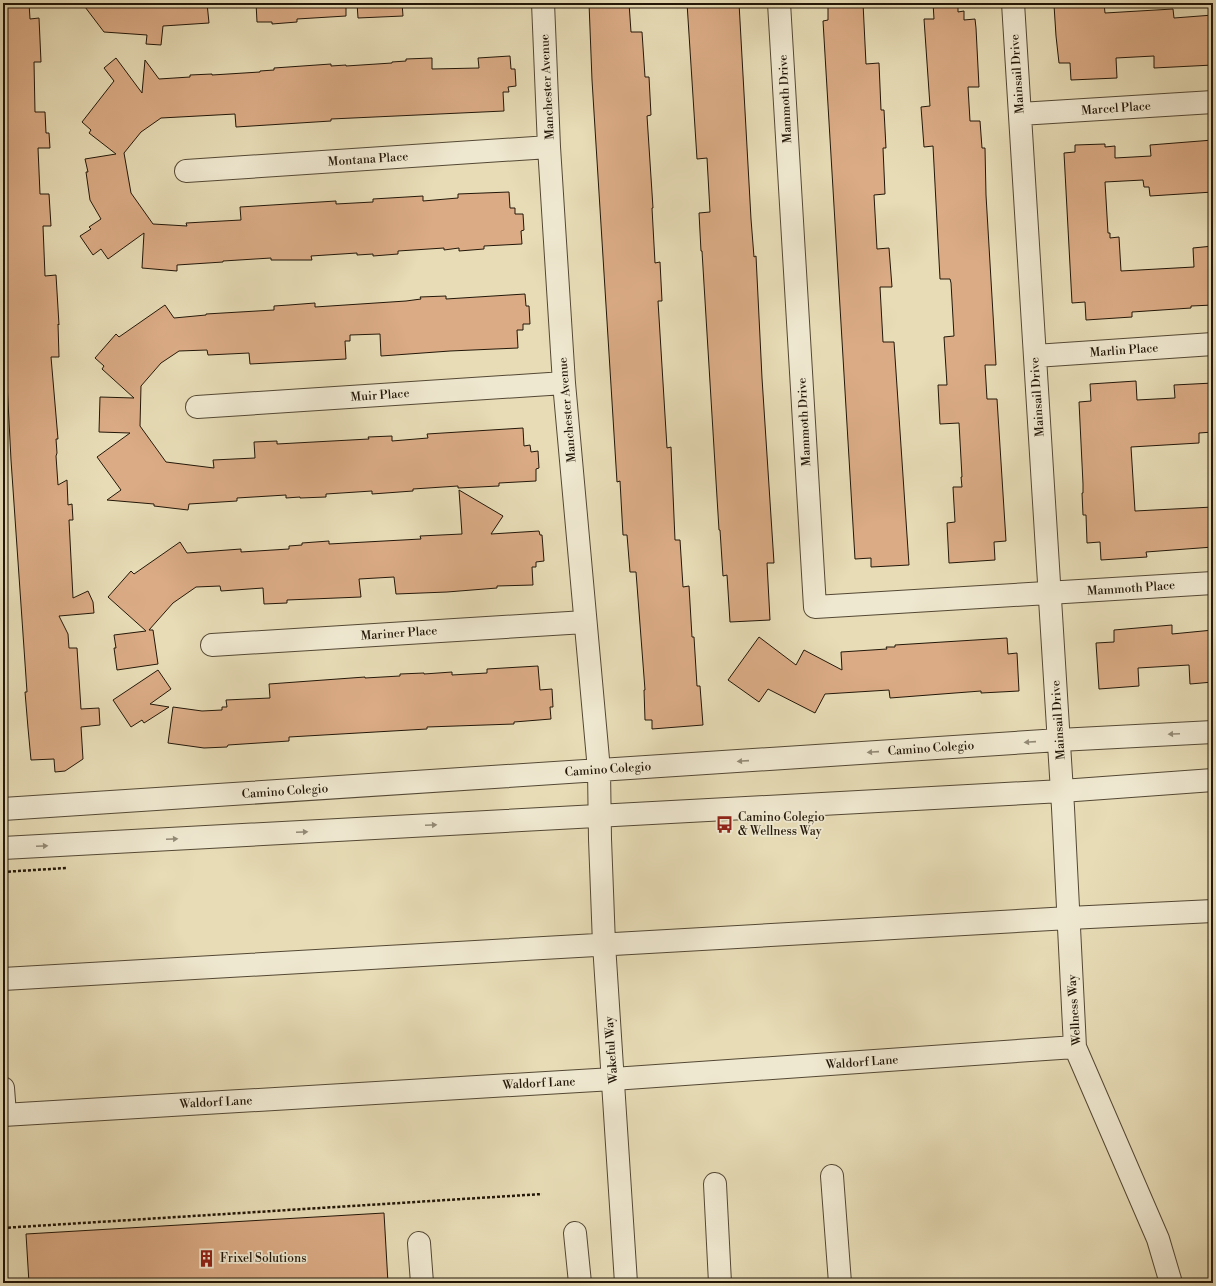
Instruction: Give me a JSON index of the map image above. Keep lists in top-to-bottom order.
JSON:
{
  "streets": {
    "street": [
      "Mainsail Drive",
      "Manchester Avenue",
      "Mammoth Drive",
      "Marcel Place",
      "Montana Place",
      "Marlin Place",
      "Muir Place",
      "Mammoth Place",
      "Mariner Place",
      "Camino Colegio",
      "Wellness Way",
      "Wakeful Way",
      "Waldorf Lane"
    ]
  },
  "crossings": [
    ["Mainsail Drive", "Mammoth Drive"],
    ["Mainsail Drive", "Marcel Place"],
    ["Mainsail Drive", "Marlin Place"],
    ["Mainsail Drive", "Mammoth Place"],
    ["Mainsail Drive", "Camino Colegio"],
    ["Mainsail Drive", "Wellness Way"],
    ["Manchester Avenue", "Montana Place"],
    ["Manchester Avenue", "Muir Place"],
    ["Manchester Avenue", "Mariner Place"],
    ["Manchester Avenue", "Camino Colegio"],
    ["Manchester Avenue", "Wakeful Way"],
    ["Mammoth Drive", "Mammoth Place"],
    ["Wellness Way", "Waldorf Lane"],
    ["Wakeful Way", "Waldorf Lane"]
  ],
  "places": {
    "bus stop": ["Camino Colegio & Wellness Way"],
    "building": ["Frixel Solutions"]
  }
}
